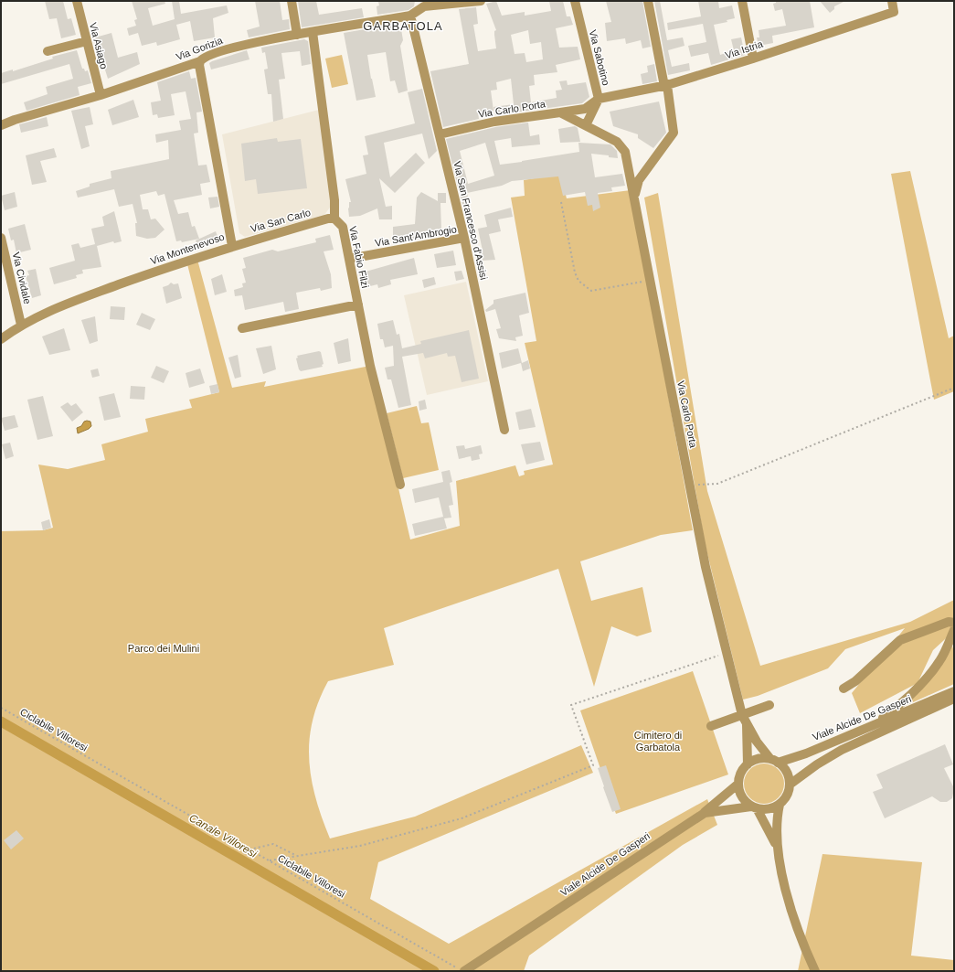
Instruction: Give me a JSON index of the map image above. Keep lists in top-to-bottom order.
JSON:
{
  "streets": {
    "street": [
      "Via Asiago",
      "Via Gorizia",
      "Via Istria",
      "Via Sabotino",
      "Via Carlo Porta",
      "Via San Carlo",
      "Via San Francesco d'Assisi",
      "Via Sant'Ambrogio",
      "Via Montenevoso",
      "Via Fabio Filzi",
      "Via Cividale",
      "Viale Alcide De Gasperi"
    ],
    "path": ["Ciclabile Villoresi"]
  },
  "crossings": [
    ["Via Asiago", "Via Gorizia"],
    ["Via Gorizia", "Via San Francesco d'Assisi"],
    ["Via Gorizia", "Via Montenevoso"],
    ["Via Gorizia", "Via Fabio Filzi"],
    ["Via Istria", "Via Sabotino"],
    ["Via Sabotino", "Via Carlo Porta"],
    ["Via Carlo Porta", "Via San Francesco d'Assisi"],
    ["Via San Carlo", "Via Montenevoso"],
    ["Via San Carlo", "Via Fabio Filzi"],
    ["Via San Francesco d'Assisi", "Via Sant'Ambrogio"],
    ["Via Sant'Ambrogio", "Via Fabio Filzi"],
    ["Via Montenevoso", "Via Cividale"],
    ["Viale Alcide De Gasperi", "Ciclabile Villoresi"]
  ],
  "districts": ["GARBATOLA"],
  "water": ["Canale Villoresi"],
  "parks": ["Parco dei Mulini", "Cimitero di Garbatola"]
}
